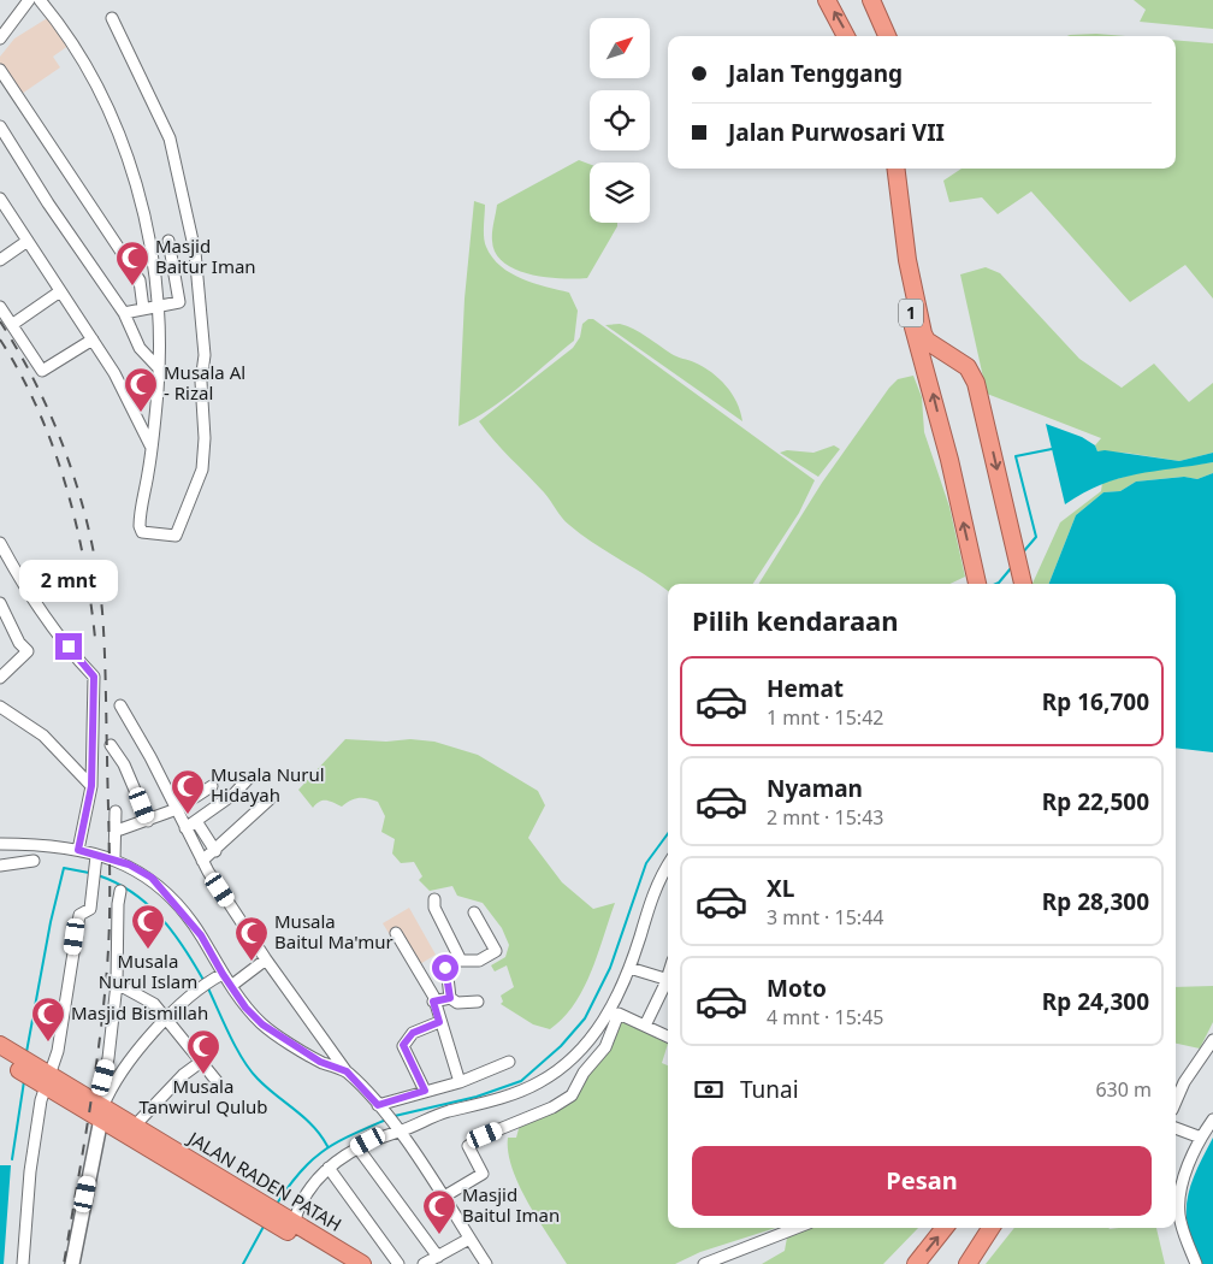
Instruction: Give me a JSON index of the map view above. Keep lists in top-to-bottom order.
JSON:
{
  "streets": {
    "highway": ["1", "JALAN RADEN PATAH"]
  },
  "places": {
    "mosque": [
      "Masjid Baitur Iman",
      "Musala Al - Rizal",
      "Musala Nurul Hidayah",
      "Musala Nurul Islam",
      "Musala Baitul Ma'mur",
      "Masjid Bismillah",
      "Musala Tanwirul Qulub",
      "Masjid Baitul Iman"
    ]
  },
  "north": "top right",
  "page": {
    "banner": ["Jalan Tenggang", "Jalan Purwosari VII"],
    "bubble": "2 mnt",
    "heading": "Pilih kendaraan",
    "list": [
      {
        "name": "Hemat",
        "note": "1 mnt · 15:42",
        "value": "Rp 16,700"
      },
      {
        "name": "Nyaman",
        "note": "2 mnt · 15:43",
        "value": "Rp 22,500"
      },
      {
        "name": "XL",
        "note": "3 mnt · 15:44",
        "value": "Rp 28,300"
      },
      {
        "name": "Moto",
        "note": "4 mnt · 15:45",
        "value": "Rp 24,300"
      }
    ],
    "pay": ["Tunai", "630 m"],
    "buttons": "Pesan"
  }
}
